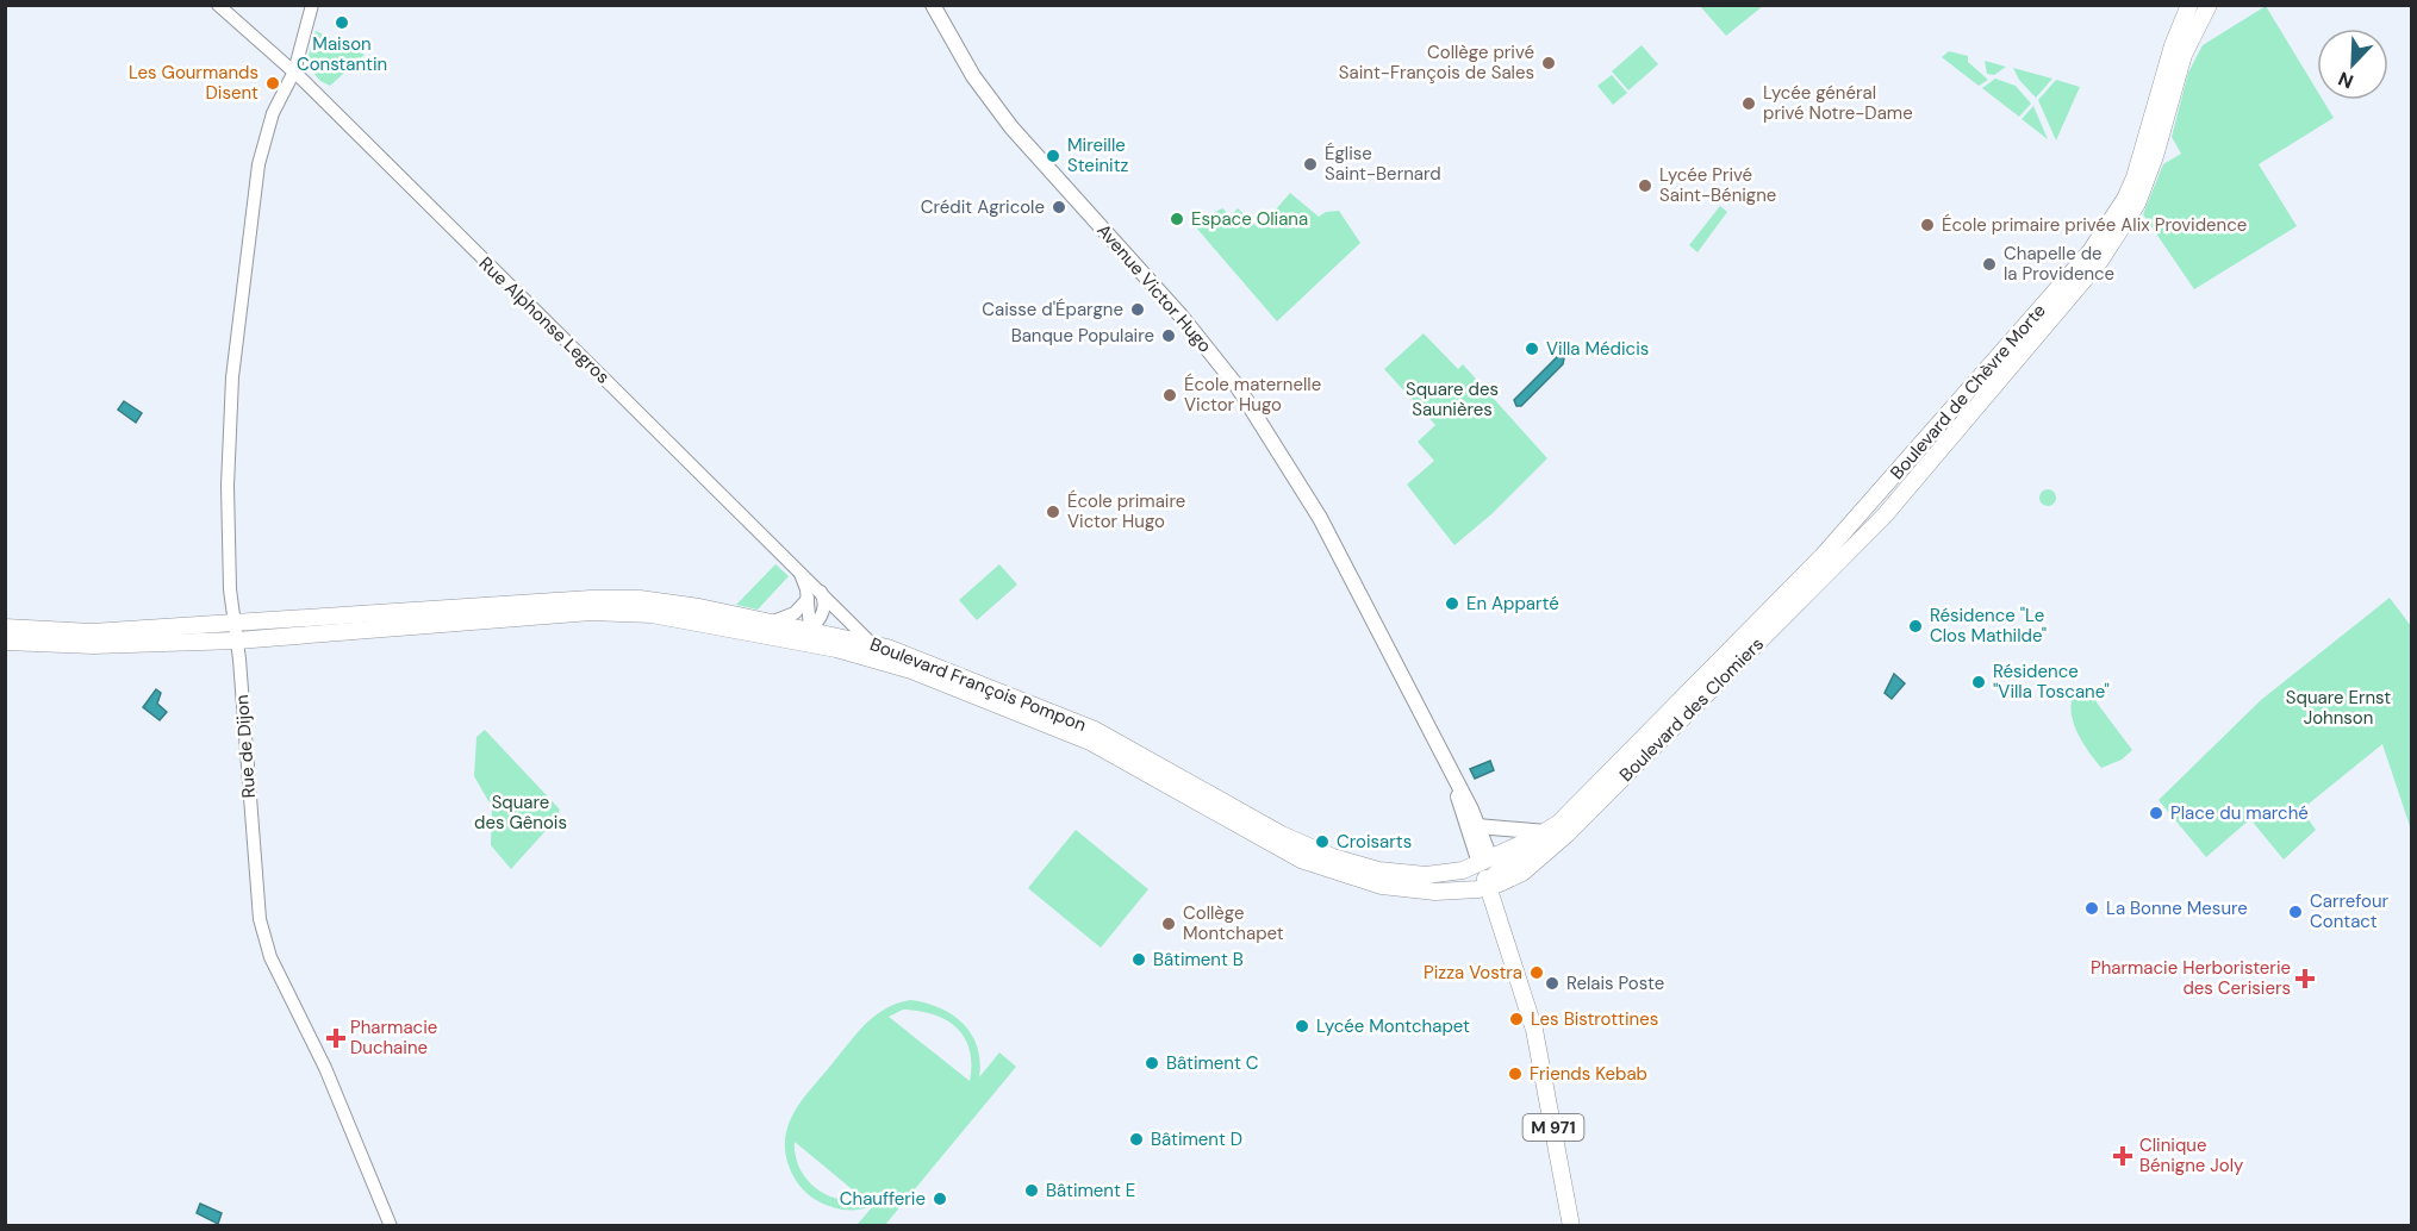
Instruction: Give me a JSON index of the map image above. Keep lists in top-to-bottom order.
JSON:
{
  "streets": {
    "main road": [
      "Avenue Victor Hugo",
      "Boulevard de Chèvre Morte",
      "Boulevard François Pompon",
      "Boulevard des Clomiers",
      "M 971"
    ],
    "street": ["Rue Alphonse Legros", "Rue de Dijon"]
  },
  "crossings": [
    ["Avenue Victor Hugo", "Boulevard François Pompon"],
    ["Avenue Victor Hugo", "Boulevard des Clomiers"],
    ["Rue Alphonse Legros", "Boulevard François Pompon"],
    ["Rue Alphonse Legros", "Rue de Dijon"],
    ["Boulevard de Chèvre Morte", "Boulevard des Clomiers"],
    ["Boulevard François Pompon", "Boulevard des Clomiers"]
  ],
  "parks": ["Square des Saunières", "Square Ernst Johnson", "Square des Gênois"],
  "places": {
    "other": [
      "Maison Constantin",
      "Collège privé Saint-François de Sales",
      "Les Gourmands Disent",
      "Lycée général privé Notre-Dame",
      "Mireille Steinitz",
      "Église Saint-Bernard",
      "Lycée Privé Saint-Bénigne",
      "Crédit Agricole",
      "Espace Oliana",
      "École primaire privée Alix Providence",
      "Chapelle de la Providence",
      "Caisse d'Épargne",
      "Banque Populaire",
      "Villa Médicis",
      "École maternelle Victor Hugo",
      "École primaire Victor Hugo",
      "En Apparté",
      "Résidence \"Le Clos Mathilde\"",
      "Résidence \"Villa Toscane\"",
      "Place du marché",
      "Croisarts",
      "La Bonne Mesure",
      "Carrefour Contact",
      "Collège Montchapet",
      "Bâtiment B",
      "Pizza Vostra",
      "Relais Poste",
      "Les Bistrottines",
      "Lycée Montchapet",
      "Bâtiment C",
      "Friends Kebab",
      "Bâtiment D",
      "Bâtiment E",
      "Chaufferie"
    ],
    "health": ["Pharmacie Herboristerie des Cerisiers", "Pharmacie Duchaine", "Clinique Bénigne Joly"]
  },
  "north": "bottom left"
}
